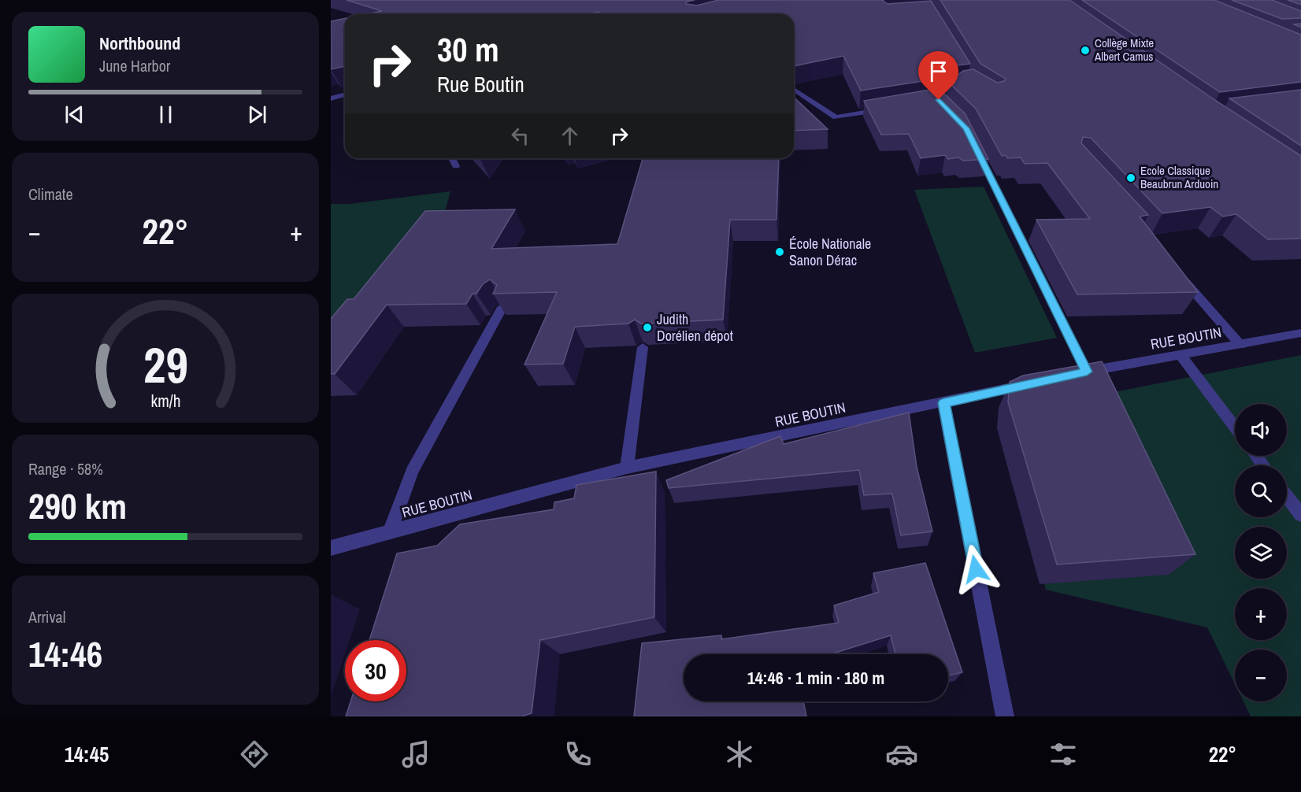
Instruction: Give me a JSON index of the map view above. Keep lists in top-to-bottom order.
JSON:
{
  "streets": {
    "street": ["RUE BOUTIN"]
  },
  "places": [
    "Collège Mixte Albert Camus",
    "Ecole Classique Beaubrun Arduoin",
    "École Nationale Sanon Dérac",
    "Judith Dorélien dépot"
  ],
  "page": {
    "turn": ["30 m", "Rue Boutin"],
    "song": ["Northbound", "June Harbor"],
    "tile": [
      "Climate",
      ["Range · 58%", "290 km"],
      ["Arrival", "14:46"]
    ],
    "heat": ["−", "22°", "+"],
    "map_buttons": ["+", "−"],
    "limit": "30",
    "trip": "14:46 · 1 min · 180 m",
    "tabs": ["14:45", "22°"],
    "gauge": ["29", "km/h"]
  }
}
